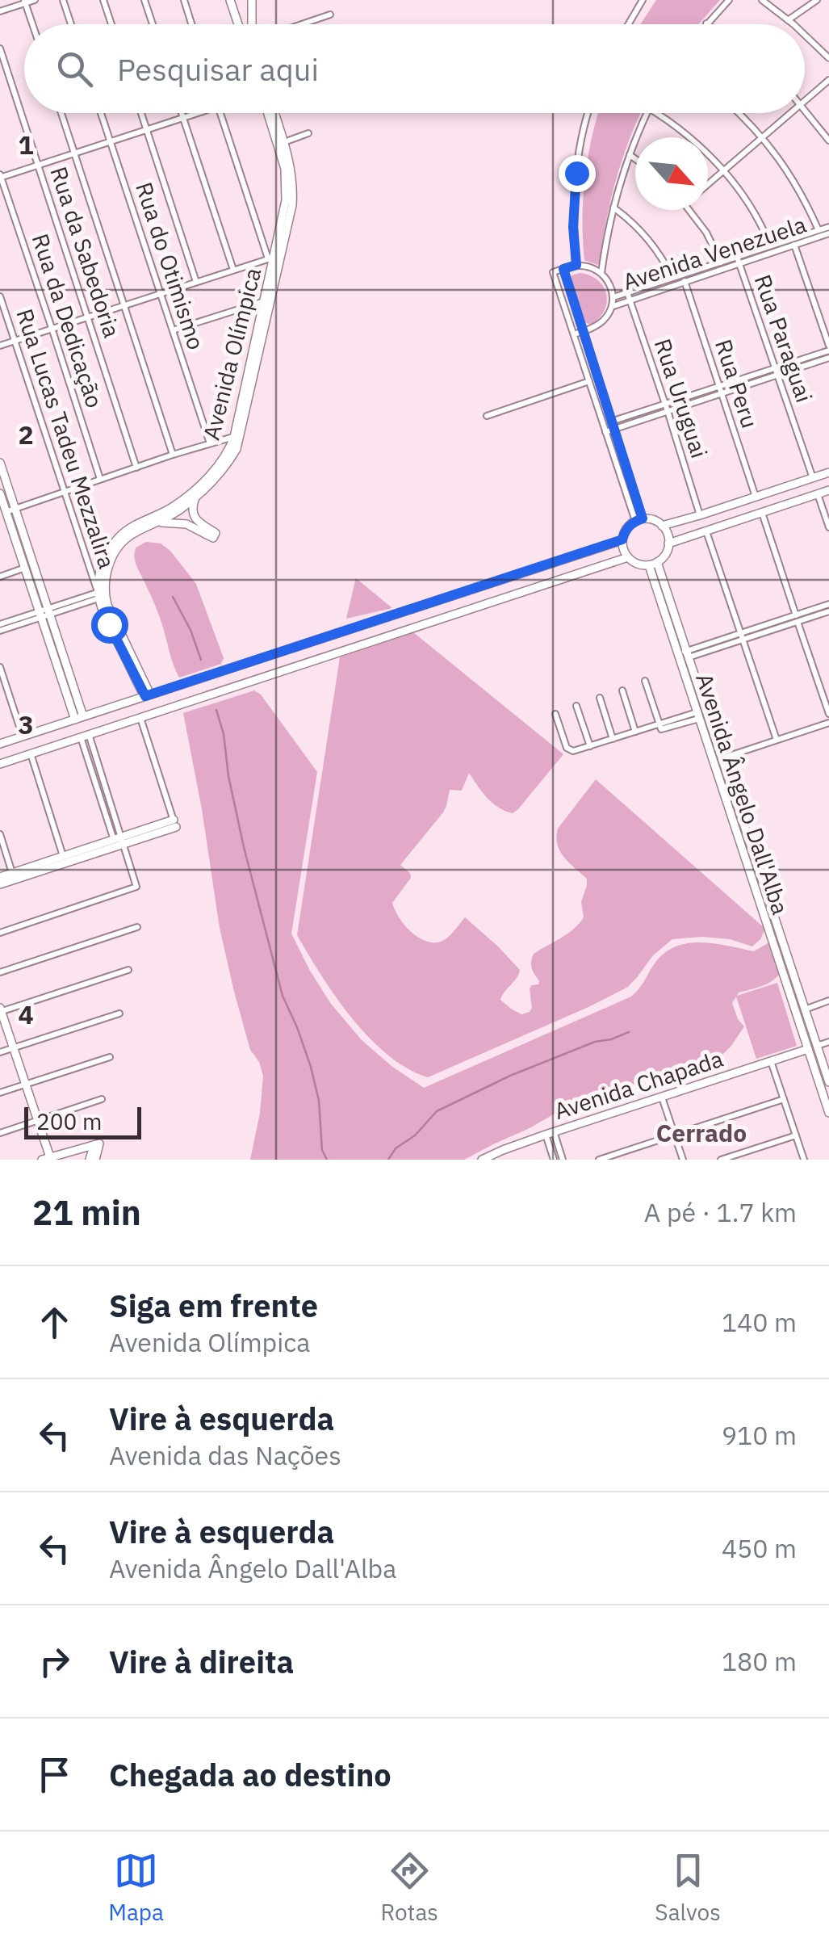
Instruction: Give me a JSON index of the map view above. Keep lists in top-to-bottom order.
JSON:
{
  "streets": {
    "main road": ["Avenida Olímpica", "Avenida Ângelo Dall'Alba", "Avenida Chapada"],
    "street": [
      "Rua da Sabedoria",
      "Avenida Venezuela",
      "Rua do Otimismo",
      "Rua da Dedicação",
      "Rua Paraguai",
      "Rua Peru",
      "Rua Uruguai",
      "Rua Lucas Tadeu Mezzalira"
    ]
  },
  "crossings": [
    ["Avenida Venezuela", "Rua Paraguai"],
    ["Avenida Venezuela", "Rua Peru"],
    ["Avenida Venezuela", "Rua Uruguai"],
    ["Avenida Olímpica", "Rua Lucas Tadeu Mezzalira"],
    ["Avenida Ângelo Dall'Alba", "Avenida Chapada"]
  ],
  "districts": ["Cerrado"],
  "scale_bar": "200 m",
  "north": "bottom right",
  "page": {
    "search": "Pesquisar aqui",
    "scale": "200 m",
    "heading": ["21 min", "A pé · 1.7 km"],
    "list": [
      ["Siga em frente", "Avenida Olímpica", "140 m"],
      ["Vire à esquerda", "Avenida das Nações", "910 m"],
      ["Vire à esquerda", "Avenida Ângelo Dall'Alba", "450 m"],
      ["Vire à direita", "180 m"],
      "Chegada ao destino"
    ],
    "nav": ["Mapa", "Rotas", "Salvos"]
  },
  "grid": {
    "rows": [
      "1",
      "2",
      "3",
      "4"
    ]
  }
}
